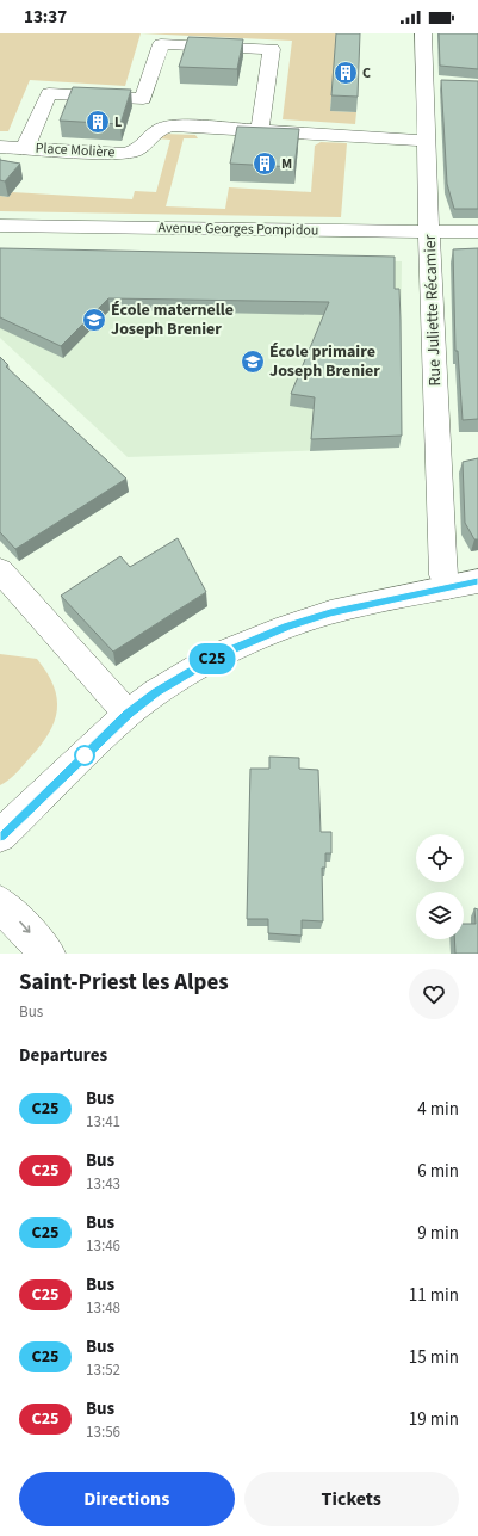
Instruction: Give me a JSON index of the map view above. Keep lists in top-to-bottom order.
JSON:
{
  "streets": {
    "street": ["Place Molière", "Avenue Georges Pompidou", "Rue Juliette Récamier"]
  },
  "crossings": [
    ["Place Molière", "Rue Juliette Récamier"],
    ["Avenue Georges Pompidou", "Rue Juliette Récamier"]
  ],
  "places": {
    "building": ["C", "L", "M"],
    "school or university": ["École maternelle Joseph Brenier", "École primaire Joseph Brenier"]
  },
  "lines": ["bus line C25"],
  "page": {
    "status": "13:37",
    "on_map": "C25",
    "heading": [
      ["Saint-Priest les Alpes", "Bus"],
      "Departures"
    ],
    "list": [
      {
        "mark": "C25",
        "name": "Bus",
        "note": "13:41",
        "value": "4 min"
      },
      {
        "mark": "C25",
        "name": "Bus",
        "note": "13:43",
        "value": "6 min"
      },
      {
        "mark": "C25",
        "name": "Bus",
        "note": "13:46",
        "value": "9 min"
      },
      {
        "mark": "C25",
        "name": "Bus",
        "note": "13:48",
        "value": "11 min"
      },
      {
        "mark": "C25",
        "name": "Bus",
        "note": "13:52",
        "value": "15 min"
      },
      {
        "mark": "C25",
        "name": "Bus",
        "note": "13:56",
        "value": "19 min"
      }
    ],
    "buttons": ["Directions", "Tickets"]
  }
}
